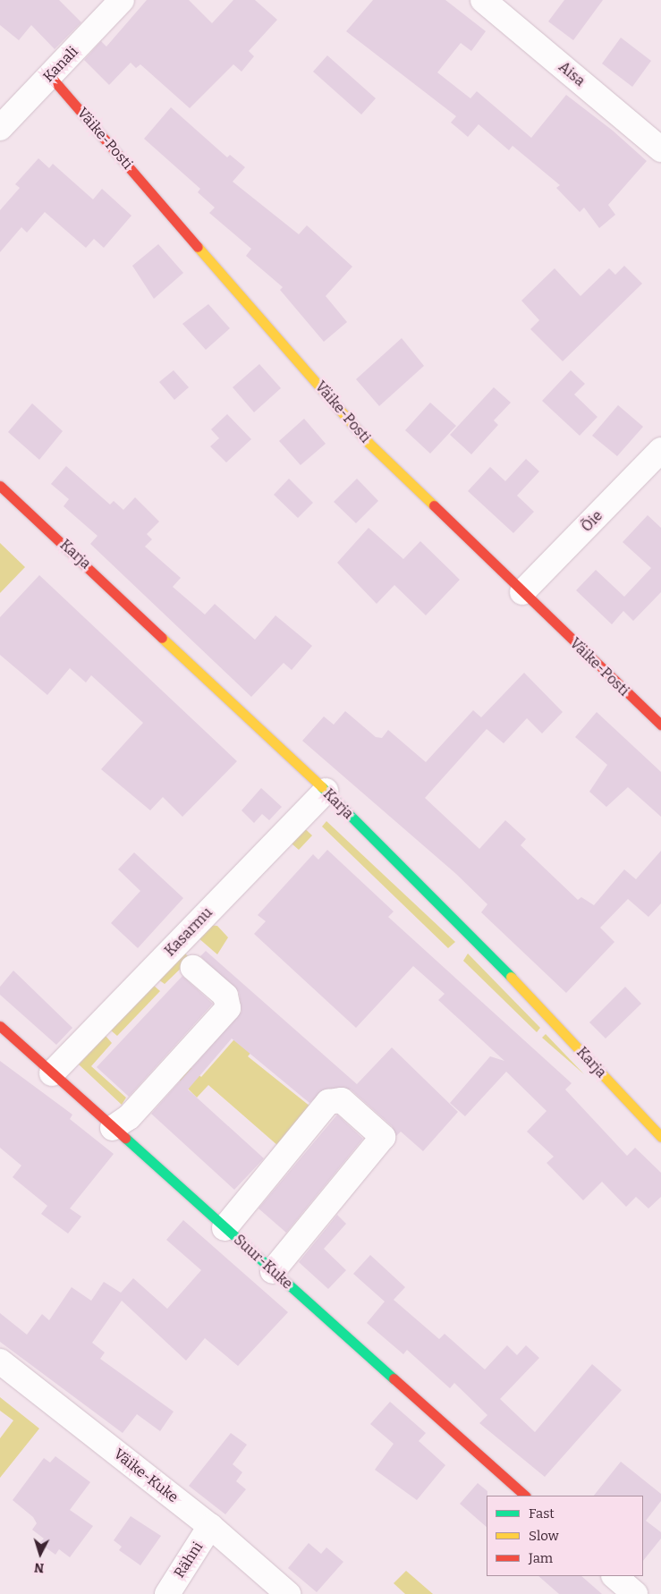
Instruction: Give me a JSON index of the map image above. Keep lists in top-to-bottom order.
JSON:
{
  "streets": {
    "street": [
      "Kanali",
      "Aisa",
      "Väike-Posti",
      "Õie",
      "Karja",
      "Kasarmu",
      "Suur-Kuke",
      "Väike-Kuke",
      "Rähni"
    ]
  },
  "crossings": [
    ["Kanali", "Väike-Posti"],
    ["Väike-Posti", "Õie"],
    ["Karja", "Kasarmu"],
    ["Kasarmu", "Suur-Kuke"],
    ["Väike-Kuke", "Rähni"]
  ],
  "legend": ["Fast", "Slow", "Jam"],
  "north": "bottom"
}
